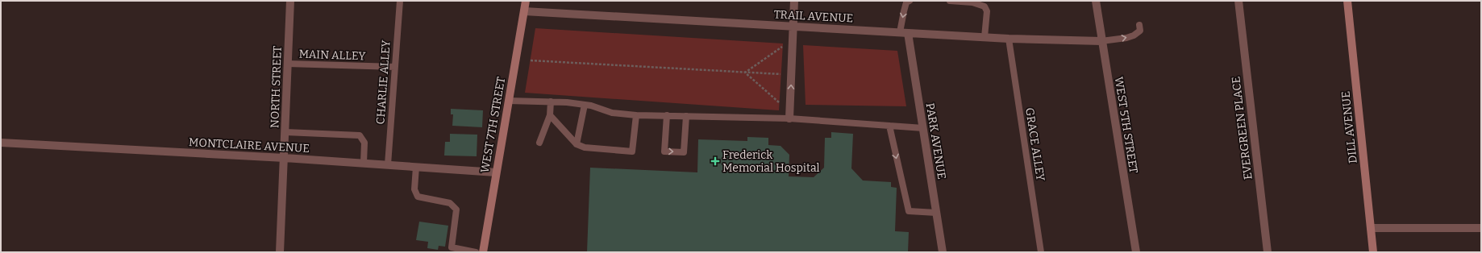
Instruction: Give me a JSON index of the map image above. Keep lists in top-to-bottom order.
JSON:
{
  "streets": {
    "main road": ["WEST 7TH STREET", "DILL AVENUE"],
    "street": [
      "TRAIL AVENUE",
      "NORTH STREET",
      "WEST 5TH STREET",
      "EVERGREEN PLACE",
      "PARK AVENUE",
      "MONTCLAIRE AVENUE"
    ],
    "lane": ["MAIN ALLEY", "CHARLIE ALLEY", "GRACE ALLEY"]
  },
  "crossings": [
    ["TRAIL AVENUE", "WEST 7TH STREET"],
    ["TRAIL AVENUE", "WEST 5TH STREET"],
    ["TRAIL AVENUE", "PARK AVENUE"],
    ["TRAIL AVENUE", "GRACE ALLEY"],
    ["MAIN ALLEY", "CHARLIE ALLEY"],
    ["MAIN ALLEY", "NORTH STREET"],
    ["CHARLIE ALLEY", "MONTCLAIRE AVENUE"],
    ["NORTH STREET", "MONTCLAIRE AVENUE"],
    ["WEST 7TH STREET", "MONTCLAIRE AVENUE"]
  ],
  "places": {
    "health": ["Frederick Memorial Hospital"]
  }
}
